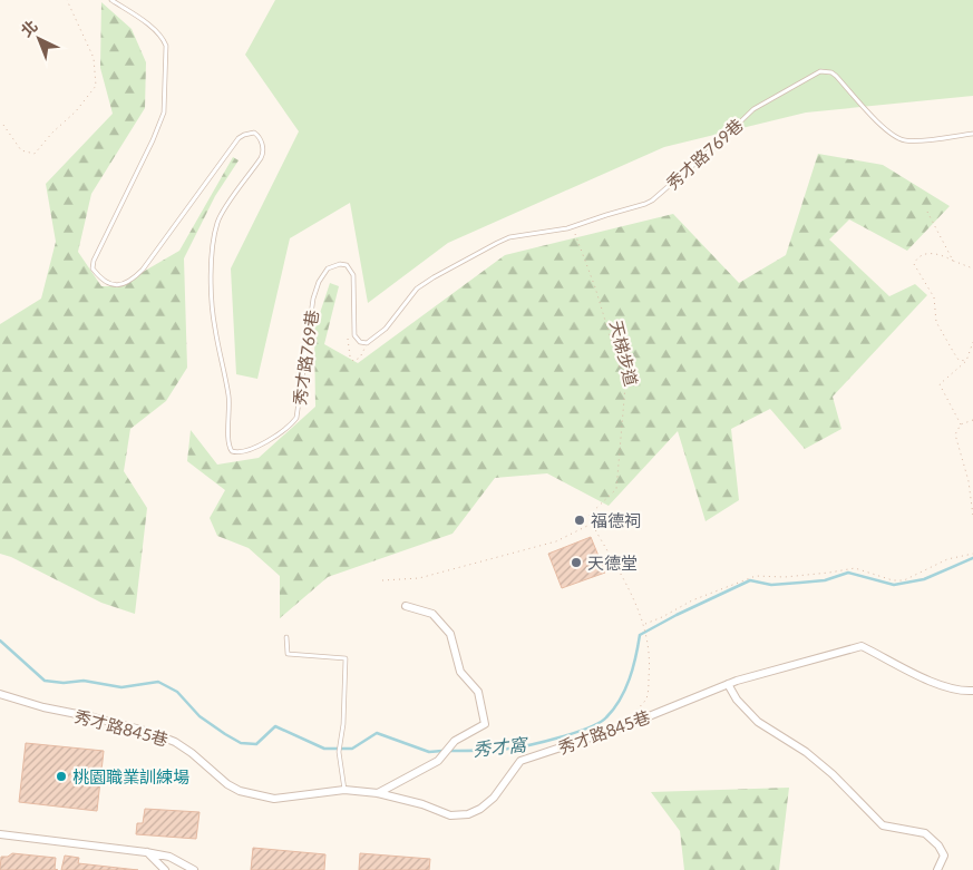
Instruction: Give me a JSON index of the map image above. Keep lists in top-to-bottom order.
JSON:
{
  "streets": {
    "street": ["秀才路845巷"],
    "lane": ["秀才路769巷"],
    "path": ["天梯步道"]
  },
  "crossings": [
    ["秀才路769巷", "天梯步道"]
  ],
  "water": ["秀才窩"],
  "places": ["福德祠", "天德堂", "桃園職業訓練場"],
  "north": "top left"
}
